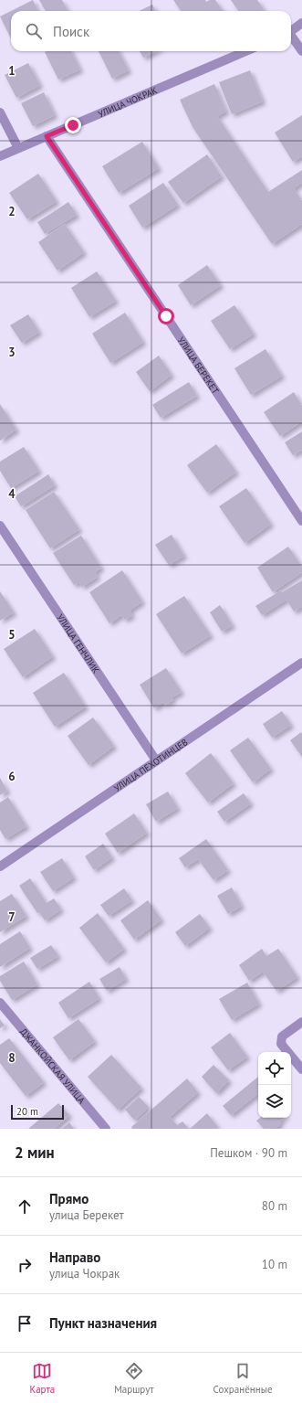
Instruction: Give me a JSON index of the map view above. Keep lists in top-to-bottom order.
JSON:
{
  "streets": {
    "street": [
      "УЛИЦА ЧОКРАК",
      "УЛИЦА БЕРЕКЕТ",
      "УЛИЦА ГЕНЧЛИК",
      "УЛИЦА ПЕХОТИНЦЕВ",
      "ДЖАНКОЙСКАЯ УЛИЦА"
    ]
  },
  "crossings": [
    ["УЛИЦА ЧОКРАК", "УЛИЦА БЕРЕКЕТ"],
    ["УЛИЦА ГЕНЧЛИК", "УЛИЦА ПЕХОТИНЦЕВ"]
  ],
  "scale_bar": "20 m",
  "page": {
    "search": "Поиск",
    "scale": "20 m",
    "heading": ["2 мин", "Пешком · 90 m"],
    "list": [
      ["Прямо", "улица Берекет", "80 m"],
      ["Направо", "улица Чокрак", "10 m"],
      "Пункт назначения"
    ],
    "nav": ["Карта", "Маршрут", "Сохранённые"]
  },
  "grid": {
    "rows": [
      "1",
      "2",
      "3",
      "4",
      "5",
      "6",
      "7",
      "8"
    ]
  }
}
